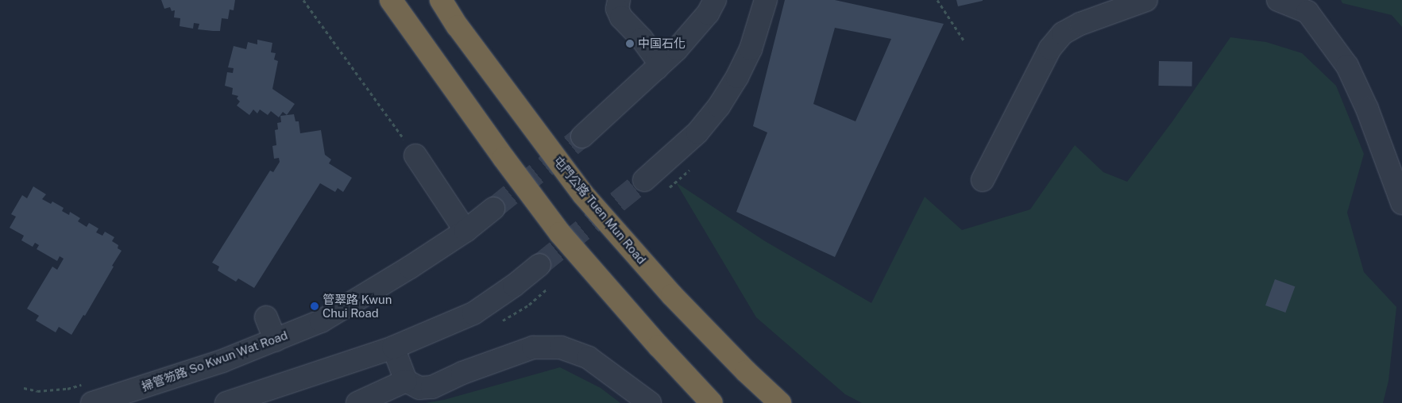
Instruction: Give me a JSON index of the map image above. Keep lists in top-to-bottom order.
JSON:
{
  "streets": {
    "highway": ["屯門公路 Tuen Mun Road"],
    "street": ["掃管笏路 So Kwun Wat Road"]
  },
  "places": ["中国石化", "管翠路 Kwun Chui Road"]
}
